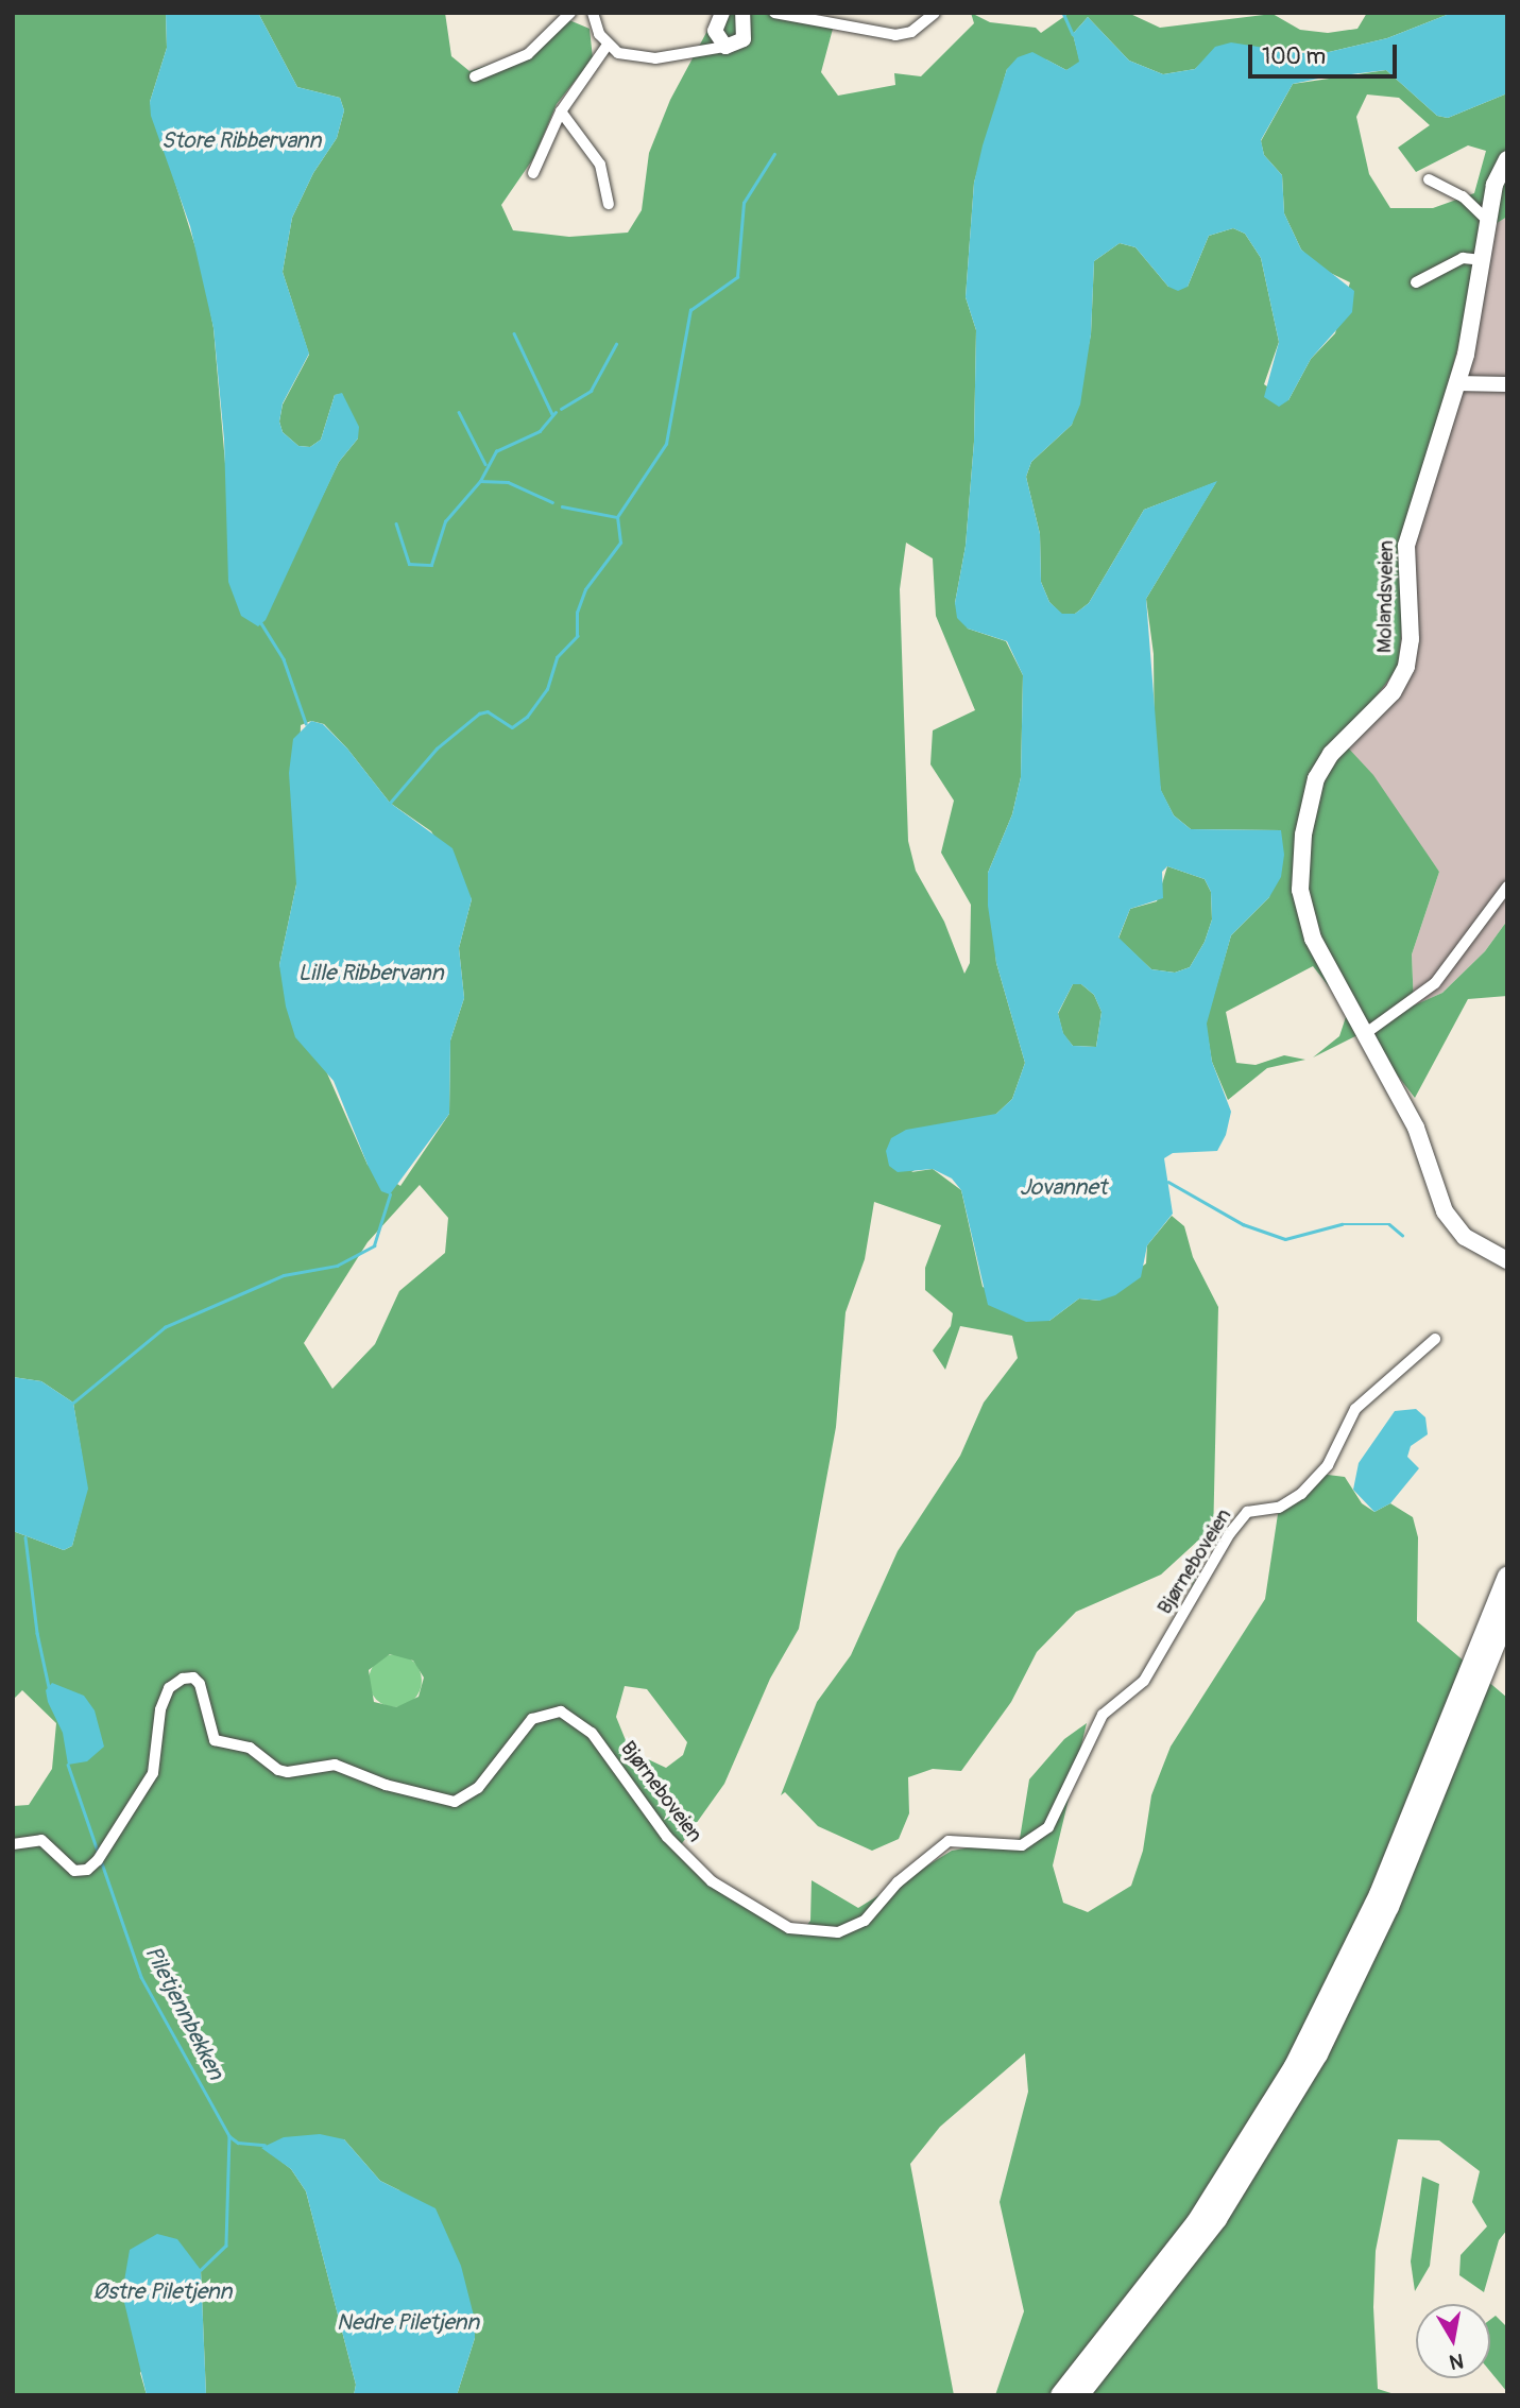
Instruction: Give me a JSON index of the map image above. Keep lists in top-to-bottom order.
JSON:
{
  "streets": {
    "main road": ["Molandsveien"],
    "street": ["Bjørneboveien"]
  },
  "water": [
    "Store Ribbervann",
    "Lille Ribbervann",
    "Jovannet",
    "Piletjennbekken",
    "Østre Piletjenn",
    "Nedre Piletjenn"
  ],
  "scale_bar": "100 m",
  "north": "bottom"
}
